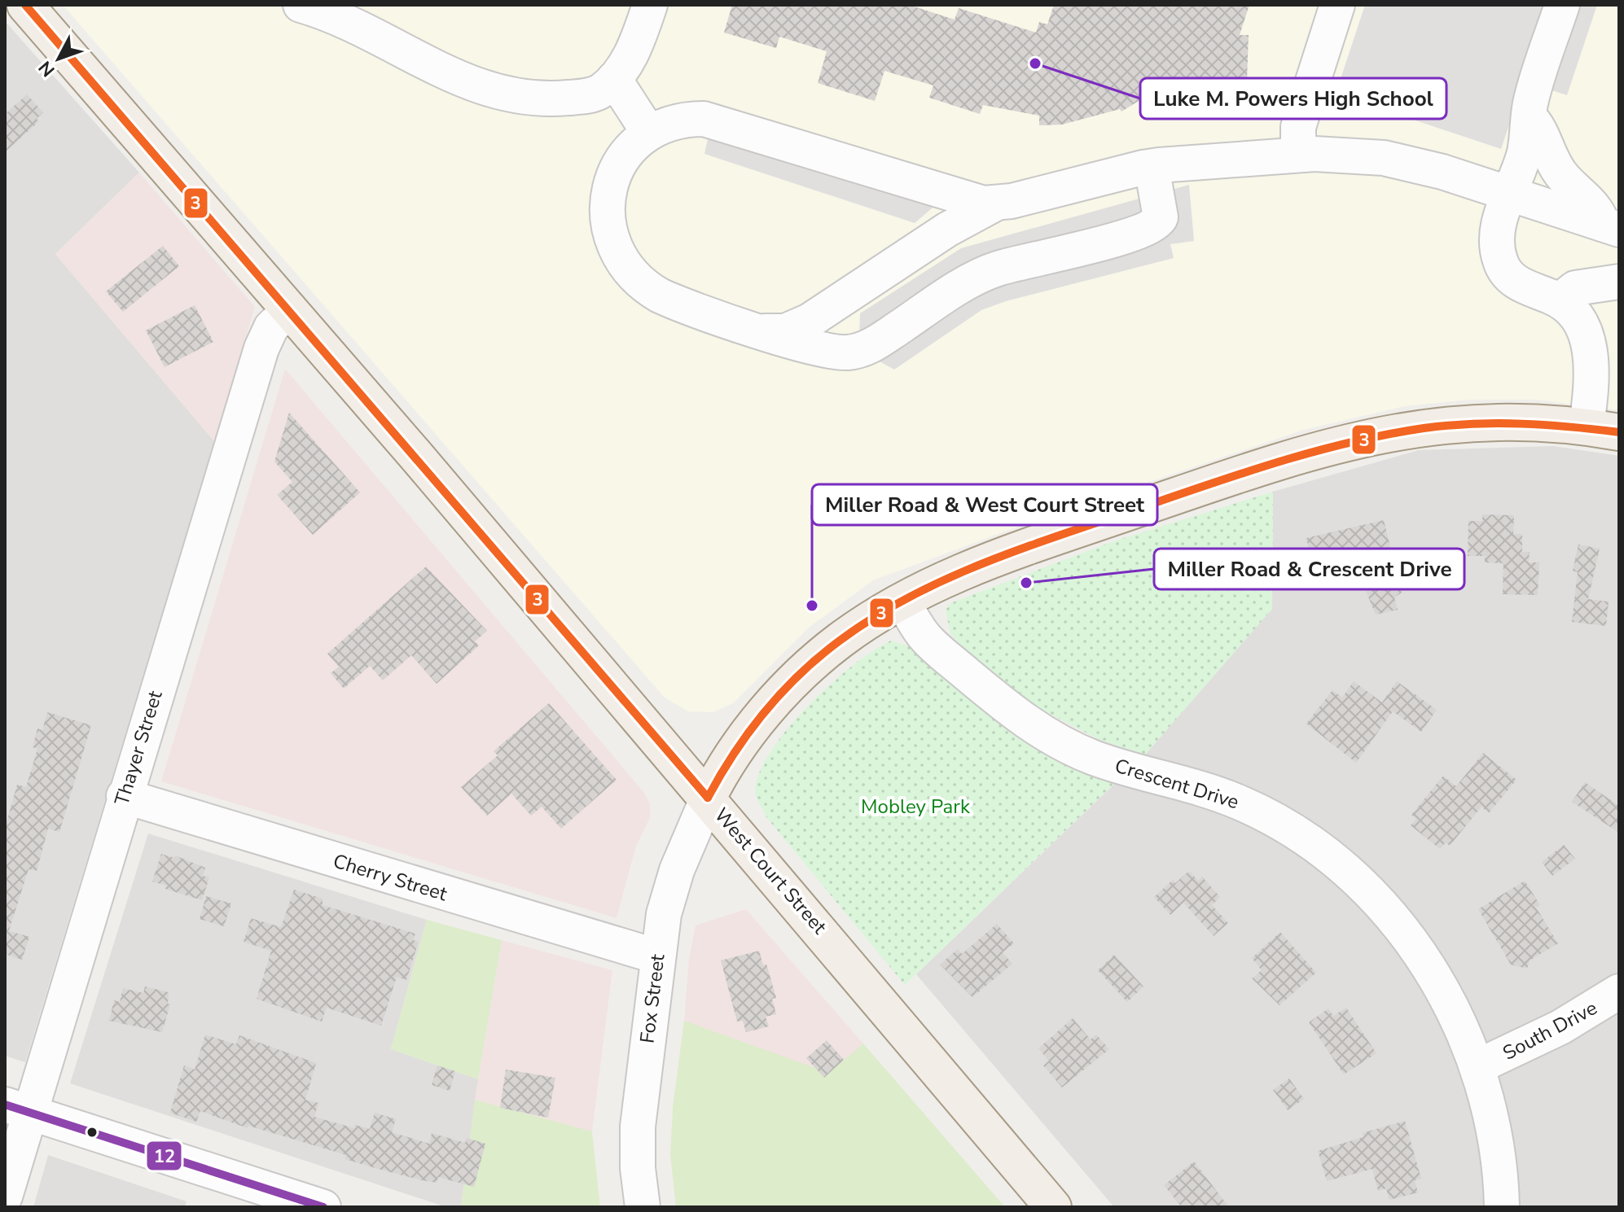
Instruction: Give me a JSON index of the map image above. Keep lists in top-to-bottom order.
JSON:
{
  "streets": {
    "main road": ["West Court Street"],
    "street": [
      "Thayer Street",
      "Crescent Drive",
      "Cherry Street",
      "Fox Street",
      "South Drive"
    ]
  },
  "crossings": [
    ["Thayer Street", "West Court Street"],
    ["Thayer Street", "Cherry Street"],
    ["Crescent Drive", "South Drive"],
    ["West Court Street", "Fox Street"],
    ["Cherry Street", "Fox Street"]
  ],
  "parks": ["Mobley Park"],
  "places": ["Luke M. Powers High School", "Miller Road & Crescent Drive", "Miller Road & West Court Street"],
  "lines": ["transit line 3", "transit line 12"],
  "north": "bottom left"
}
